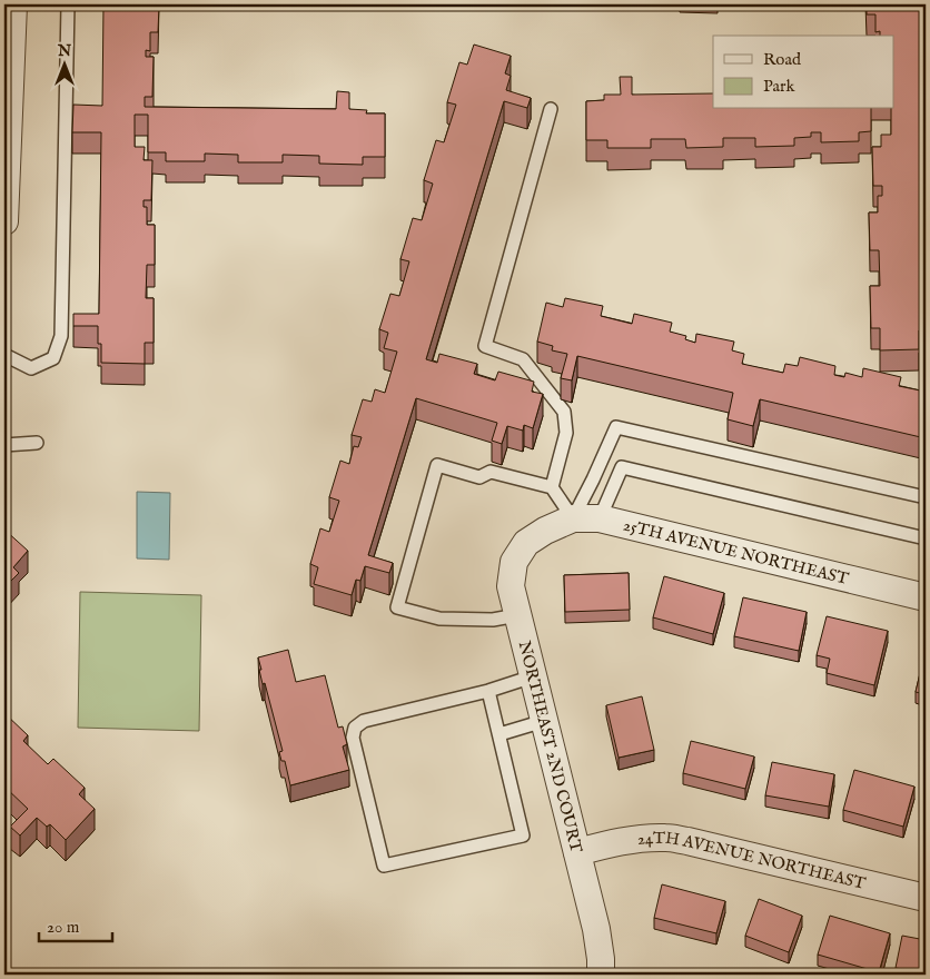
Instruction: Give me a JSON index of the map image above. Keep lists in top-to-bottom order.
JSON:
{
  "streets": {
    "street": ["25TH AVENUE NORTHEAST", "NORTHEAST 2ND COURT", "24TH AVENUE NORTHEAST"]
  },
  "crossings": [
    ["25TH AVENUE NORTHEAST", "NORTHEAST 2ND COURT"],
    ["NORTHEAST 2ND COURT", "24TH AVENUE NORTHEAST"]
  ],
  "legend": ["Road", "Park"],
  "scale_bar": "20 m",
  "north": "top"
}
